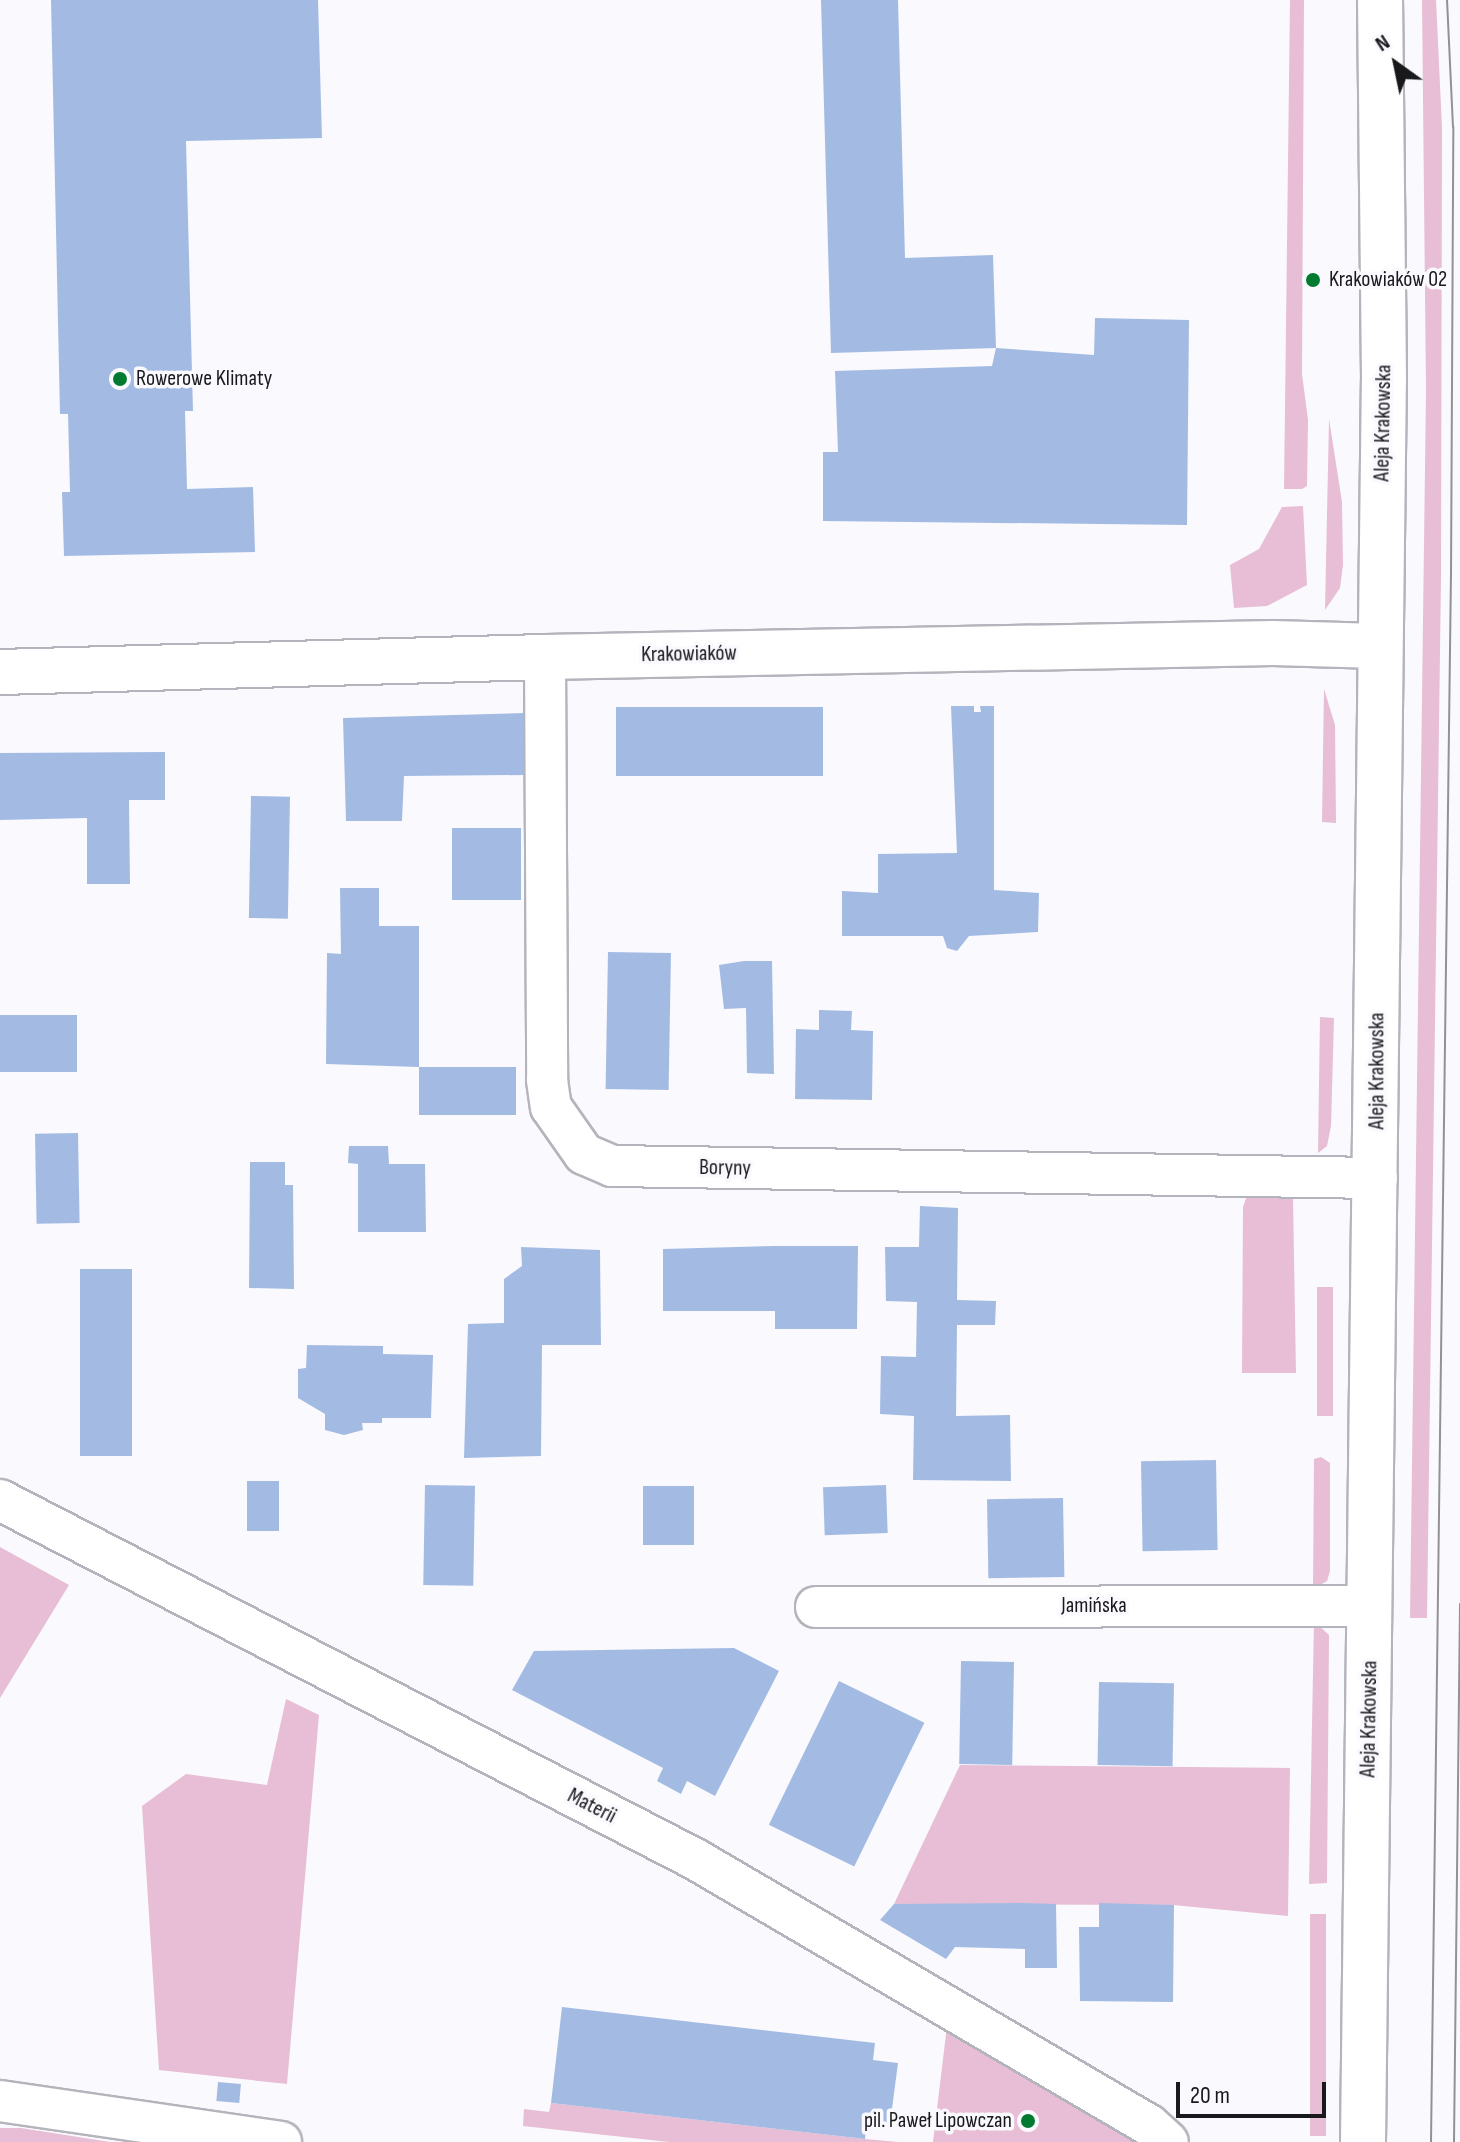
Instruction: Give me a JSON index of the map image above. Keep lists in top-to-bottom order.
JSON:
{
  "streets": {
    "main road": ["Aleja Krakowska", "Krakowiaków"],
    "street": ["Boryny", "Jamińska", "Materii"]
  },
  "crossings": [
    ["Aleja Krakowska", "Krakowiaków"],
    ["Aleja Krakowska", "Boryny"],
    ["Aleja Krakowska", "Jamińska"],
    ["Krakowiaków", "Boryny"]
  ],
  "places": ["Krakowiaków 02", "Rowerowe Klimaty", "pil. Paweł Lipowczan"],
  "scale_bar": "20 m",
  "north": "top left"
}
